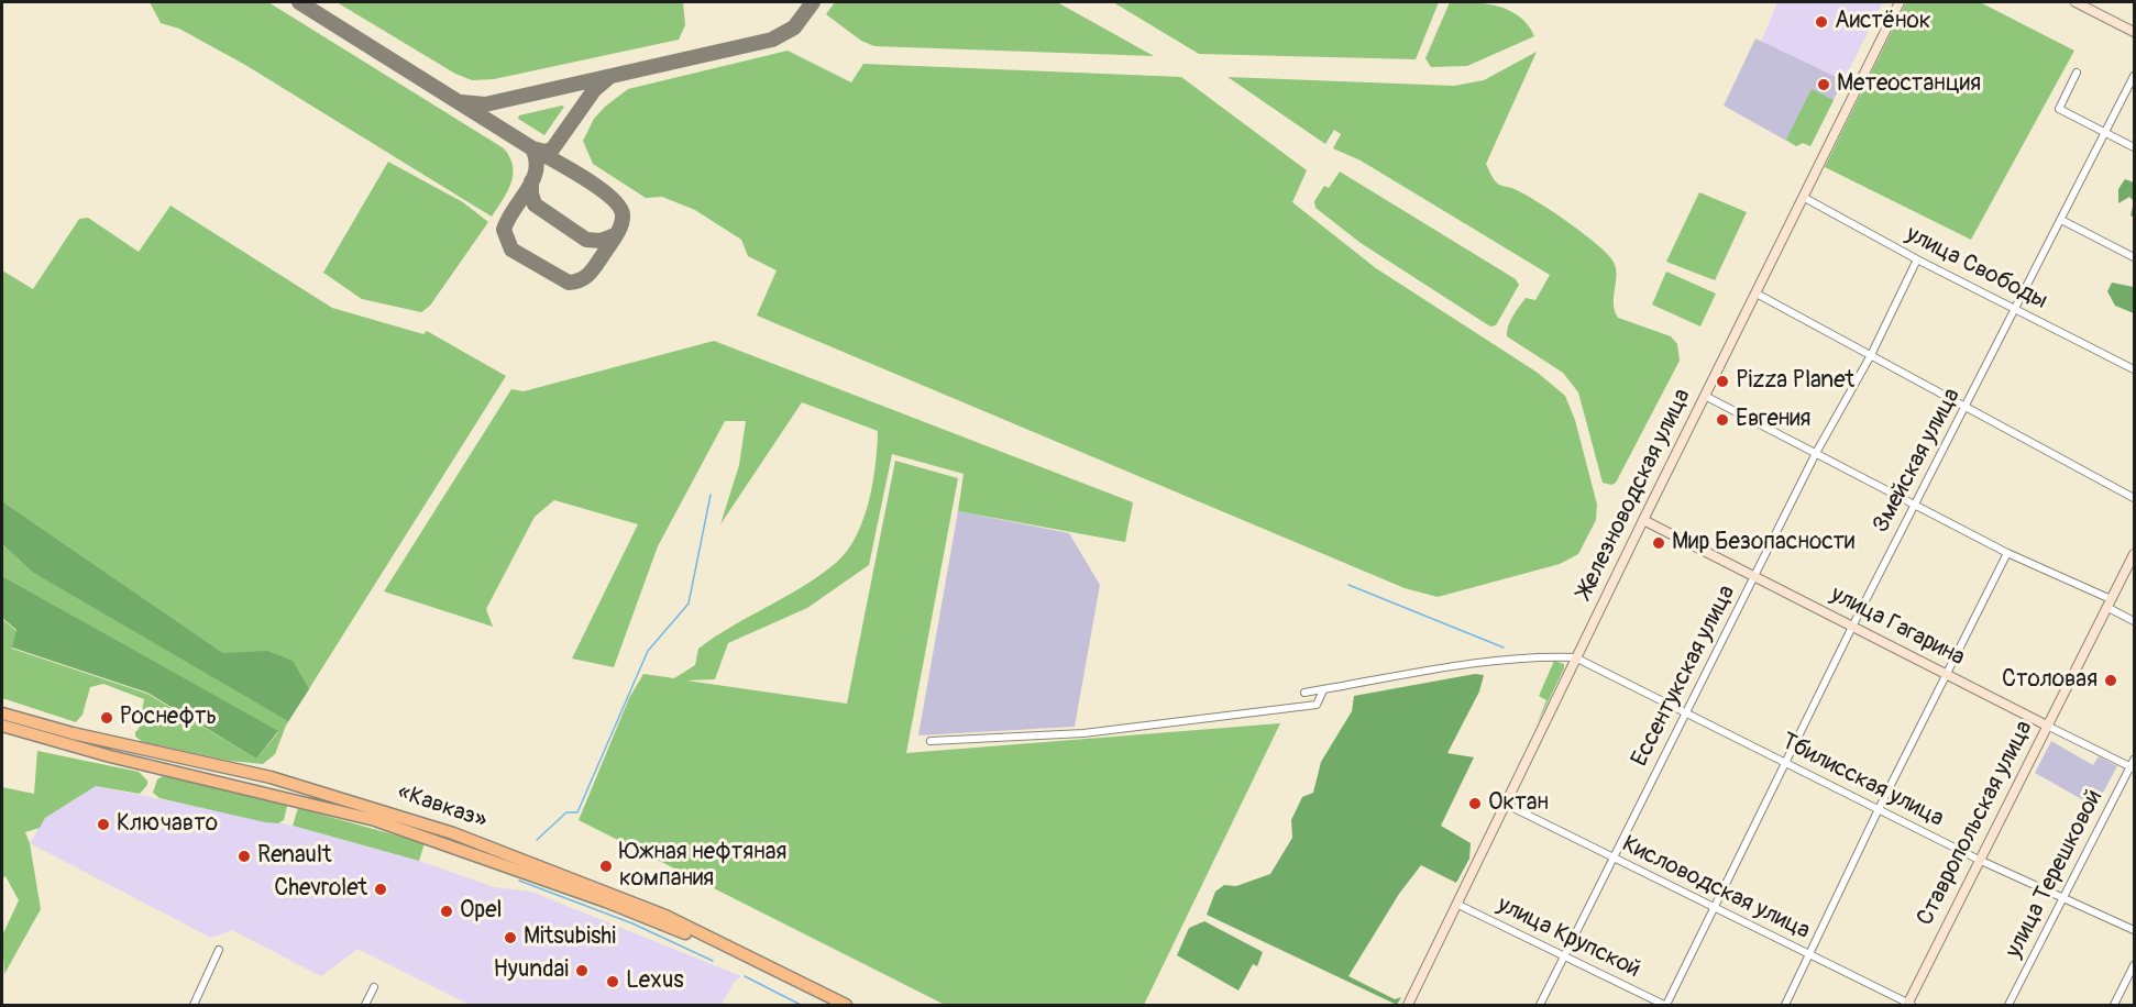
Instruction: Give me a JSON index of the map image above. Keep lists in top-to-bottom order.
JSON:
{
  "streets": {
    "highway": ["«Кавказ»"],
    "main road": ["Железноводская улица", "улица Гагарина", "Ставропольская улица"],
    "street": [
      "улица Свободы",
      "Змейская улица",
      "Ессентукская улица",
      "Тбилисская улица",
      "улица Терешковой",
      "Кисловодская улица",
      "улица Крупской"
    ]
  },
  "crossings": [
    ["улица Свободы", "Змейская улица"],
    ["улица Свободы", "Железноводская улица"],
    ["улица Свободы", "Ессентукская улица"],
    ["Змейская улица", "улица Гагарина"],
    ["Змейская улица", "Тбилисская улица"],
    ["Змейская улица", "Кисловодская улица"],
    ["Змейская улица", "улица Крупской"],
    ["Железноводская улица", "улица Гагарина"],
    ["Железноводская улица", "Тбилисская улица"],
    ["Железноводская улица", "Кисловодская улица"],
    ["Железноводская улица", "улица Крупской"],
    ["улица Гагарина", "Ессентукская улица"],
    ["улица Гагарина", "Ставропольская улица"],
    ["улица Гагарина", "улица Терешковой"],
    ["Ессентукская улица", "Тбилисская улица"],
    ["Ессентукская улица", "Кисловодская улица"],
    ["Ессентукская улица", "улица Крупской"],
    ["Тбилисская улица", "Ставропольская улица"],
    ["Тбилисская улица", "улица Терешковой"],
    ["Ставропольская улица", "Кисловодская улица"]
  ],
  "places": [
    "Аистёнок",
    "Метеостанция",
    "Pizza Planet",
    "Евгения",
    "Мир Безопасности",
    "Столовая",
    "Роснефть",
    "Октан",
    "Ключавто",
    "Renault",
    "Южная нефтяная компания",
    "Chevrolet",
    "Opel",
    "Mitsubishi",
    "Hyundai",
    "Lexus"
  ]
}
